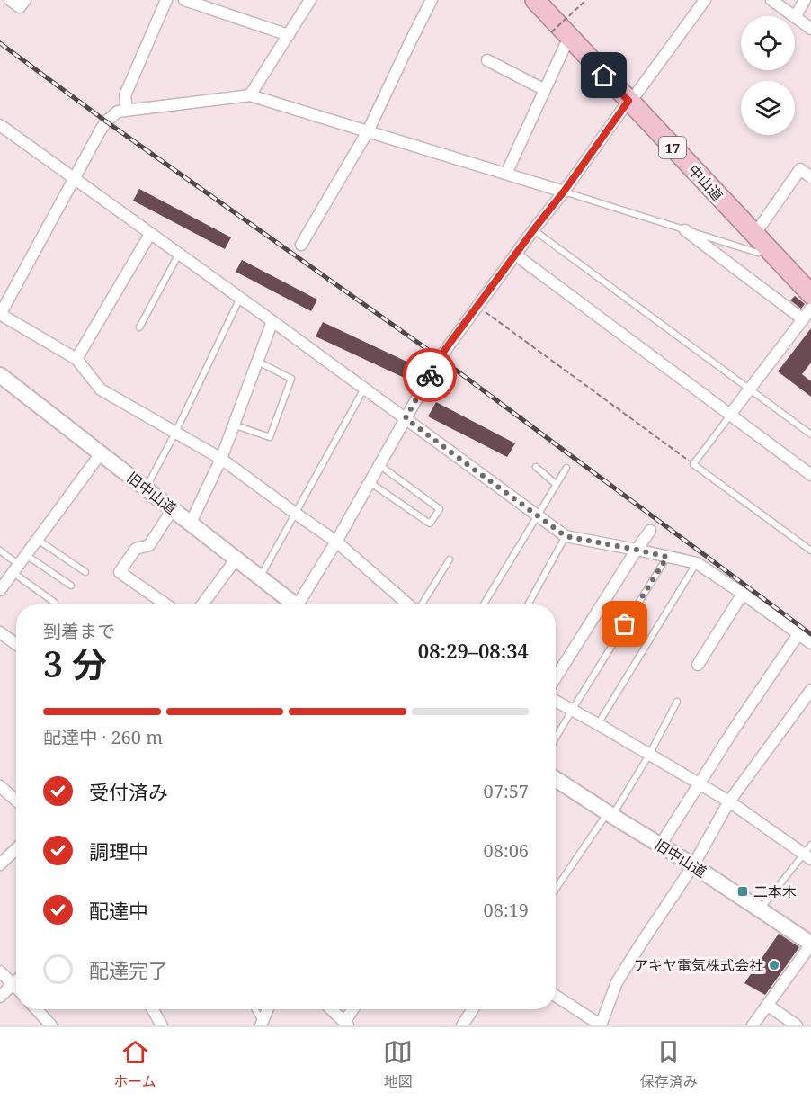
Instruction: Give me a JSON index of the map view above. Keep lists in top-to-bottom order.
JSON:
{
  "streets": {
    "highway": ["17", "中山道"],
    "main road": ["旧中山道"]
  },
  "places": {
    "transit": ["二本木"],
    "other": ["アキヤ電気株式会社"]
  },
  "page": {
    "heading": ["3 分", "到着まで", "08:29–08:34"],
    "bar": "配達中 · 260 m",
    "list": [
      ["受付済み", "07:57"],
      ["調理中", "08:06"],
      ["配達中", "08:19"],
      "配達完了"
    ],
    "tabs": ["ホーム", "地図", "保存済み"]
  }
}
